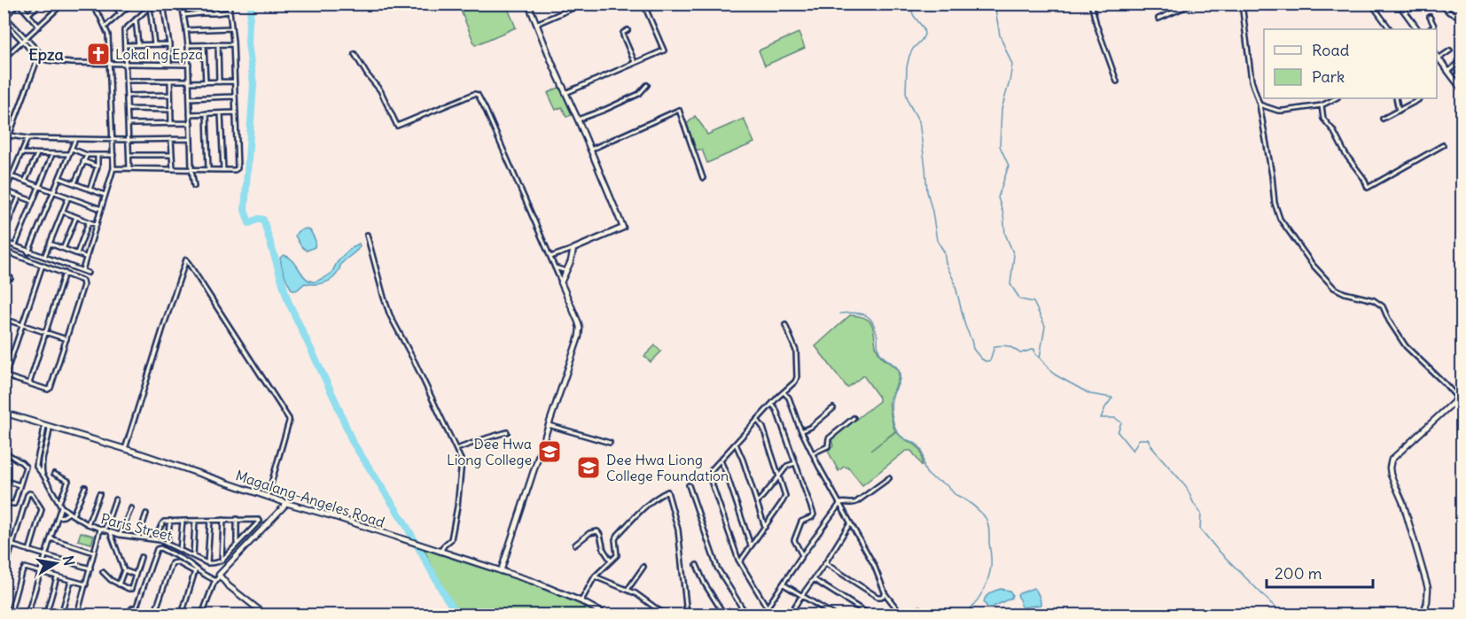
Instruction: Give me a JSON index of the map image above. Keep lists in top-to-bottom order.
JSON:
{
  "streets": {
    "street": ["Magalang-Angeles Road", "Paris Street"]
  },
  "districts": ["Epza"],
  "places": {
    "church": ["Lokal ng Epza"],
    "school or university": ["Dee Hwa Liong College", "Dee Hwa Liong College Foundation"]
  },
  "legend": ["Road", "Park"],
  "scale_bar": "200 m",
  "north": "right"
}
